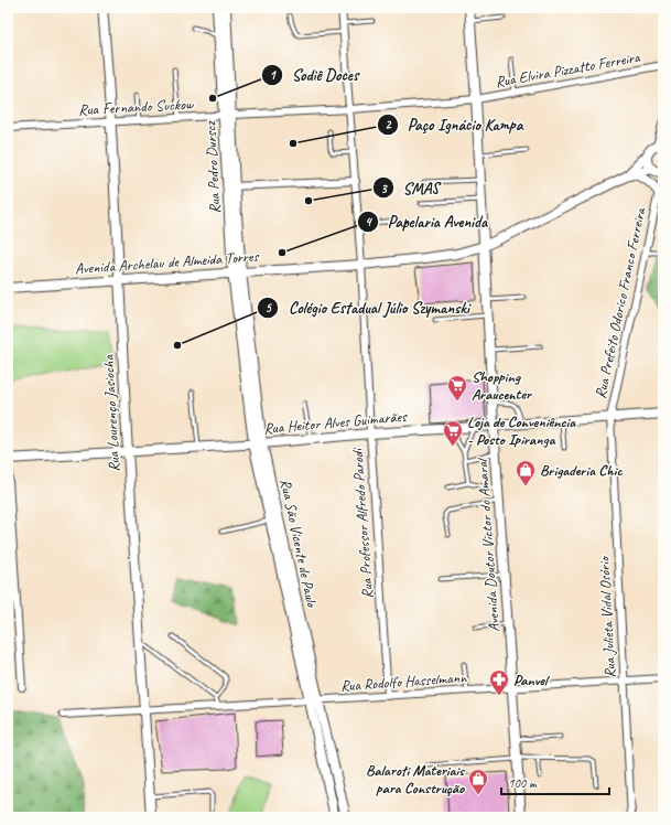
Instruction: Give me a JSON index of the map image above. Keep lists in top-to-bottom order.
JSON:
{
  "streets": {
    "street": [
      "Rua Elvira Pizzatto Ferreira",
      "Rua Fernando Suckow",
      "Rua Pedro Durscz",
      "Avenida Archelau de Almeida Torres",
      "Rua Prefeito Odorico Franco Ferreira",
      "Rua Lourenço Jasiocha",
      "Rua Heitor Alves Guimarães",
      "Rua Professor Alfredo Parodi",
      "Rua São Vicente de Paulo",
      "Avenida Doutor Victor do Amaral",
      "Rua Julieta Vidal Osório",
      "Rua Rodolfo Hasselmann"
    ]
  },
  "crossings": [
    ["Rua Elvira Pizzatto Ferreira", "Rua Fernando Suckow"],
    ["Rua Elvira Pizzatto Ferreira", "Avenida Doutor Victor do Amaral"],
    ["Rua Fernando Suckow", "Rua Pedro Durscz"],
    ["Rua Fernando Suckow", "Rua Lourenço Jasiocha"],
    ["Rua Fernando Suckow", "Rua Professor Alfredo Parodi"],
    ["Rua Fernando Suckow", "Avenida Doutor Victor do Amaral"],
    ["Rua Pedro Durscz", "Avenida Archelau de Almeida Torres"],
    ["Rua Pedro Durscz", "Rua São Vicente de Paulo"],
    ["Avenida Archelau de Almeida Torres", "Rua Prefeito Odorico Franco Ferreira"],
    ["Avenida Archelau de Almeida Torres", "Rua Lourenço Jasiocha"],
    ["Avenida Archelau de Almeida Torres", "Rua Professor Alfredo Parodi"],
    ["Avenida Archelau de Almeida Torres", "Rua São Vicente de Paulo"],
    ["Avenida Archelau de Almeida Torres", "Avenida Doutor Victor do Amaral"],
    ["Rua Prefeito Odorico Franco Ferreira", "Rua Heitor Alves Guimarães"],
    ["Rua Prefeito Odorico Franco Ferreira", "Rua Julieta Vidal Osório"],
    ["Rua Lourenço Jasiocha", "Rua Heitor Alves Guimarães"],
    ["Rua Lourenço Jasiocha", "Rua Rodolfo Hasselmann"],
    ["Rua Heitor Alves Guimarães", "Rua Professor Alfredo Parodi"],
    ["Rua Heitor Alves Guimarães", "Rua São Vicente de Paulo"],
    ["Rua Heitor Alves Guimarães", "Avenida Doutor Victor do Amaral"],
    ["Rua Heitor Alves Guimarães", "Rua Julieta Vidal Osório"],
    ["Rua Professor Alfredo Parodi", "Rua Rodolfo Hasselmann"],
    ["Rua São Vicente de Paulo", "Rua Rodolfo Hasselmann"],
    ["Avenida Doutor Victor do Amaral", "Rua Rodolfo Hasselmann"],
    ["Rua Julieta Vidal Osório", "Rua Rodolfo Hasselmann"]
  ],
  "places": {
    "other": [
      "Sodiê Doces",
      "Paço Ignácio Kampa",
      "SMAS",
      "Papelaria Avenida",
      "Colégio Estadual Júlio Szymanski"
    ],
    "supermarket": ["Shopping Araucenter", "Loja de Conveniência - Posto Ipiranga"],
    "shop": ["Brigaderia Chic", "Balaroti Materiais para Construção"],
    "pharmacy": ["Panvel"]
  },
  "scale_bar": "100 m"
}
